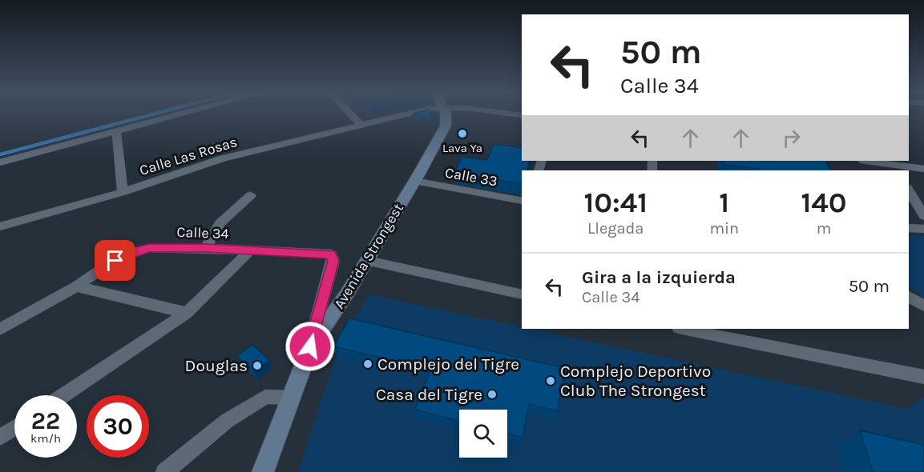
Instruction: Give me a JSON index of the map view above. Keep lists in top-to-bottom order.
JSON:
{
  "streets": {
    "main road": ["Avenida Strongest"],
    "street": ["Calle Las Rosas", "Calle 33", "Calle 34"]
  },
  "crossings": [
    ["Calle 33", "Avenida Strongest"],
    ["Calle 34", "Avenida Strongest"]
  ],
  "places": [
    "Lava Ya",
    "Complejo del Tigre",
    "Douglas",
    "Complejo Deportivo Club The Strongest",
    "Casa del Tigre"
  ],
  "page": {
    "turn": ["50 m", "Calle 34"],
    "eta": [
      "10:41",
      "Llegada",
      "1",
      "min",
      "140",
      "m"
    ],
    "list": [
      {
        "name": "Gira a la izquierda",
        "note": "Calle 34",
        "value": "50 m"
      }
    ],
    "speed": "22 km/h",
    "limit": "30"
  }
}
